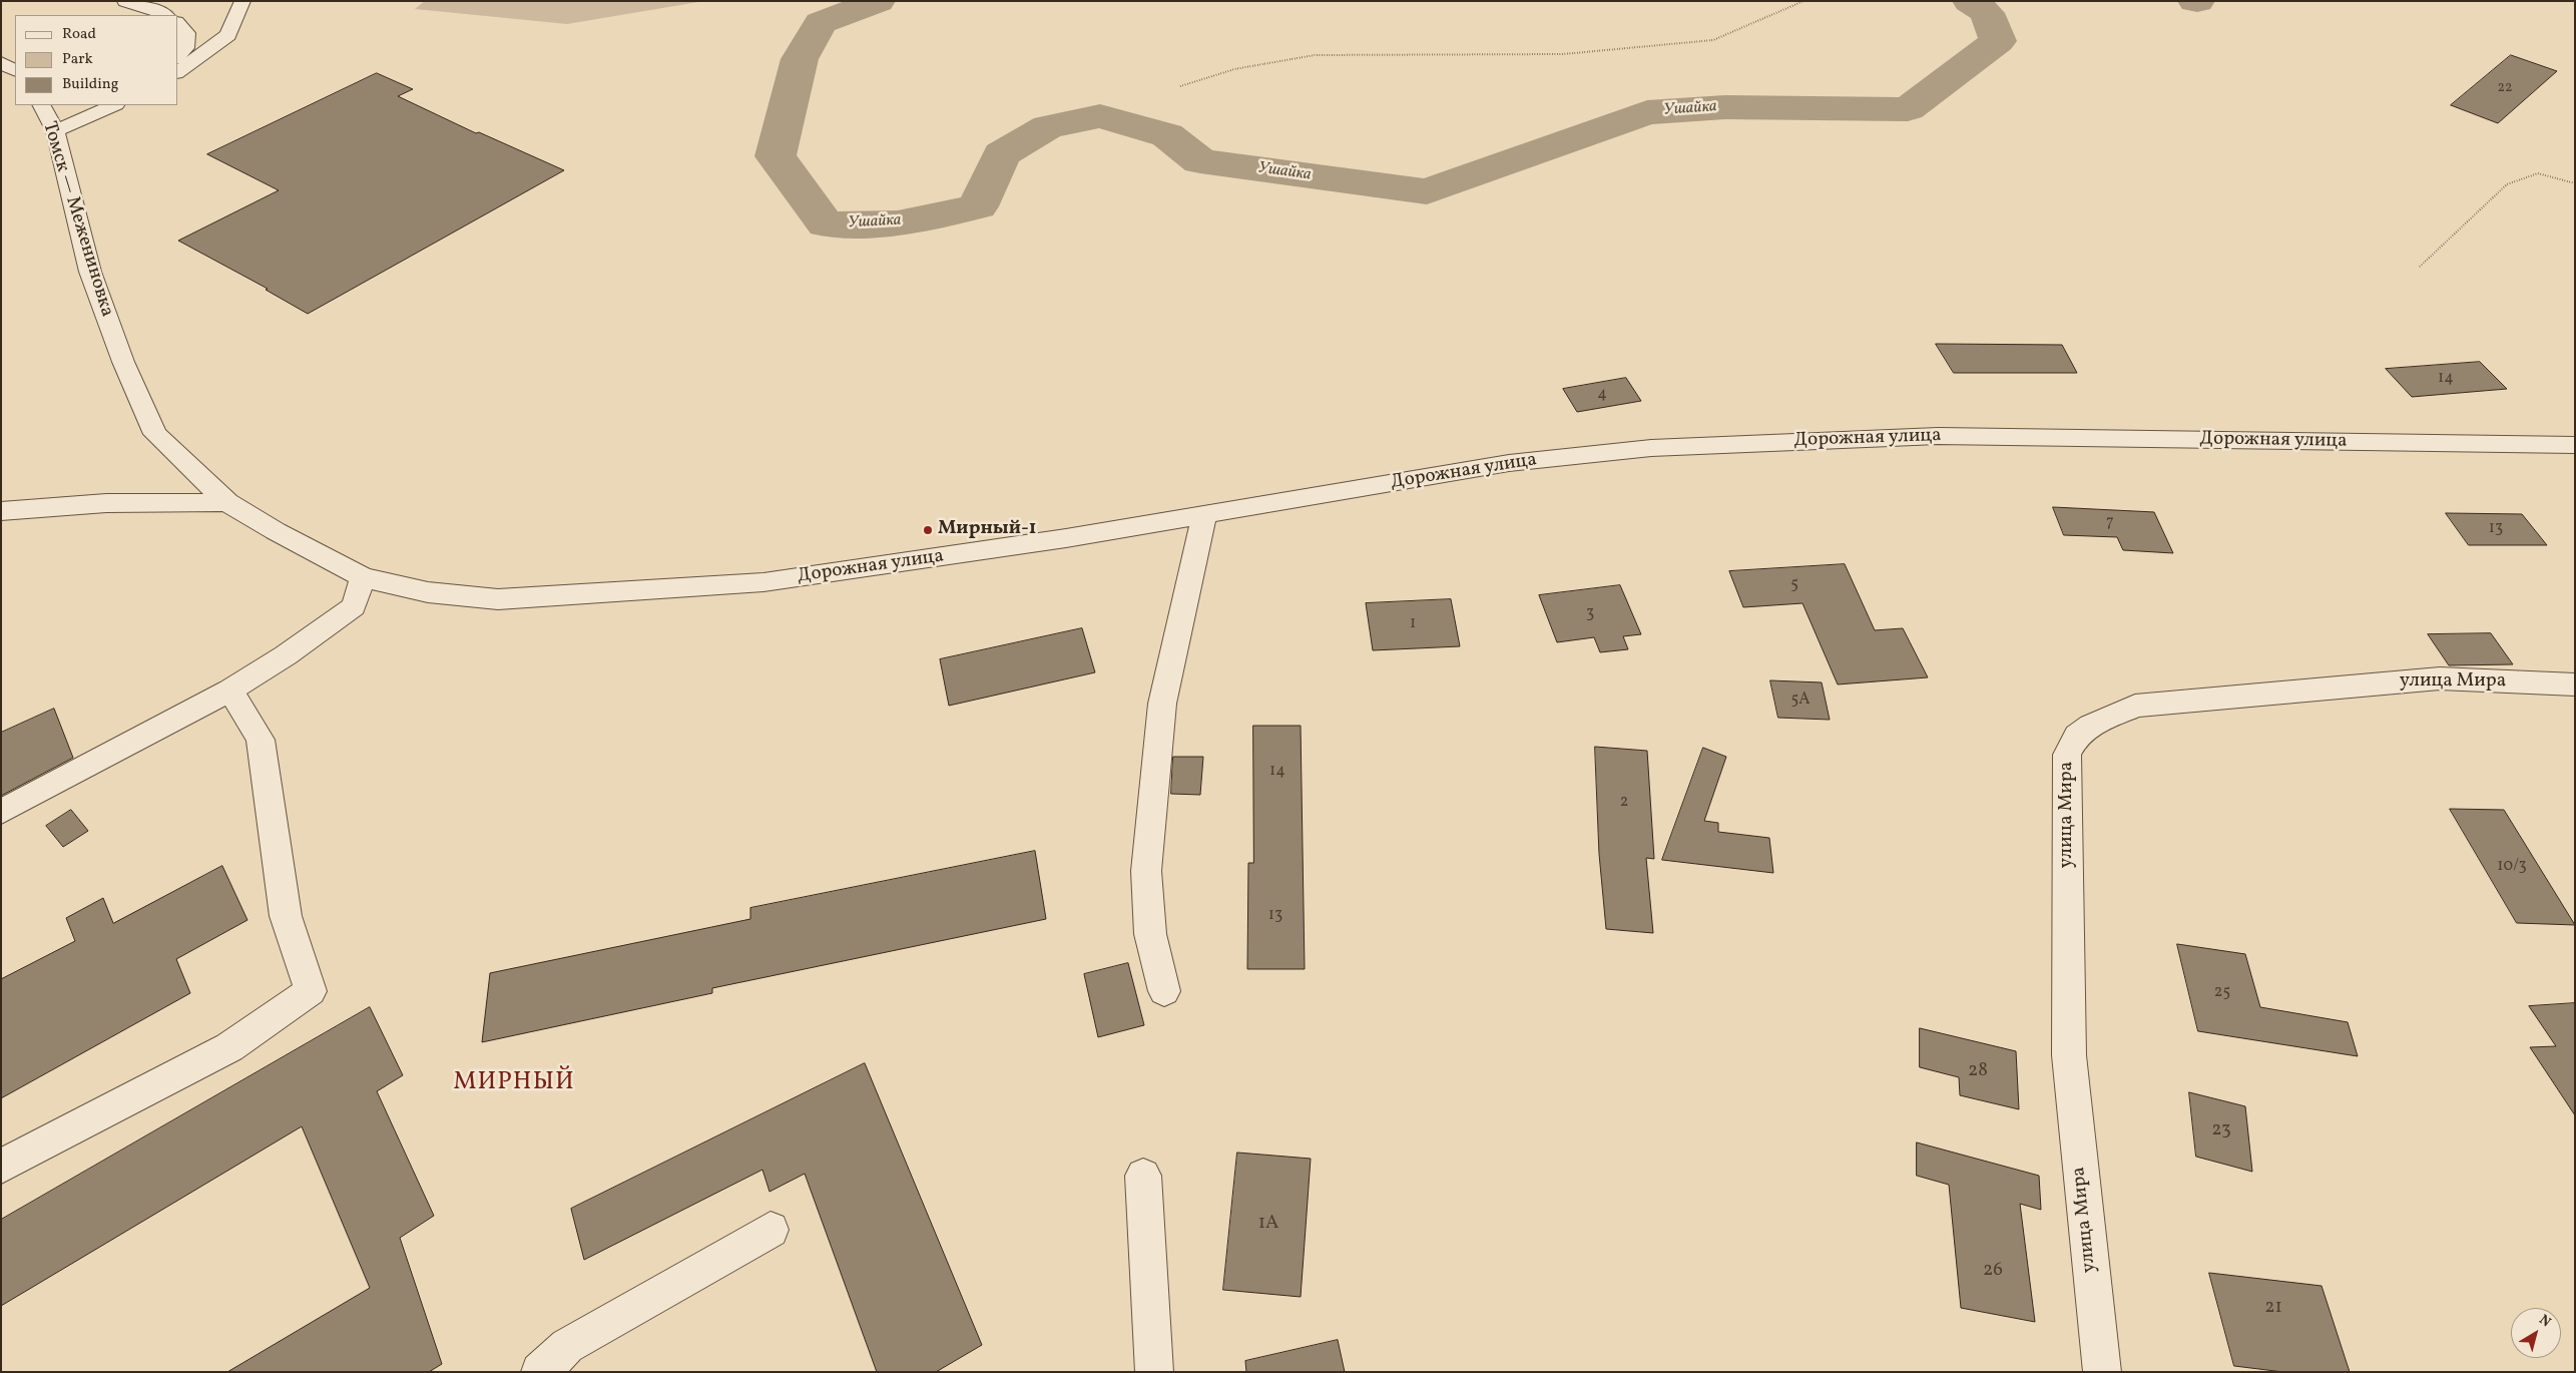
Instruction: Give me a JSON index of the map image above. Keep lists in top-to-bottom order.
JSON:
{
  "streets": {
    "street": ["Томск — Межениновка", "Дорожная улица", "улица Мира"]
  },
  "crossings": [
    ["Томск — Межениновка", "Дорожная улица"]
  ],
  "districts": ["МИРНЫЙ"],
  "water": ["Ушайка"],
  "places": ["Мирный-1"],
  "house_numbers": [
    "22",
    "14",
    "4",
    "7",
    "13",
    "5",
    "3",
    "1",
    "5А",
    "14",
    "2",
    "10/3",
    "13",
    "25",
    "28",
    "23",
    "1А",
    "26",
    "21"
  ],
  "legend": ["Road", "Park", "Building"],
  "north": "top right"
}
